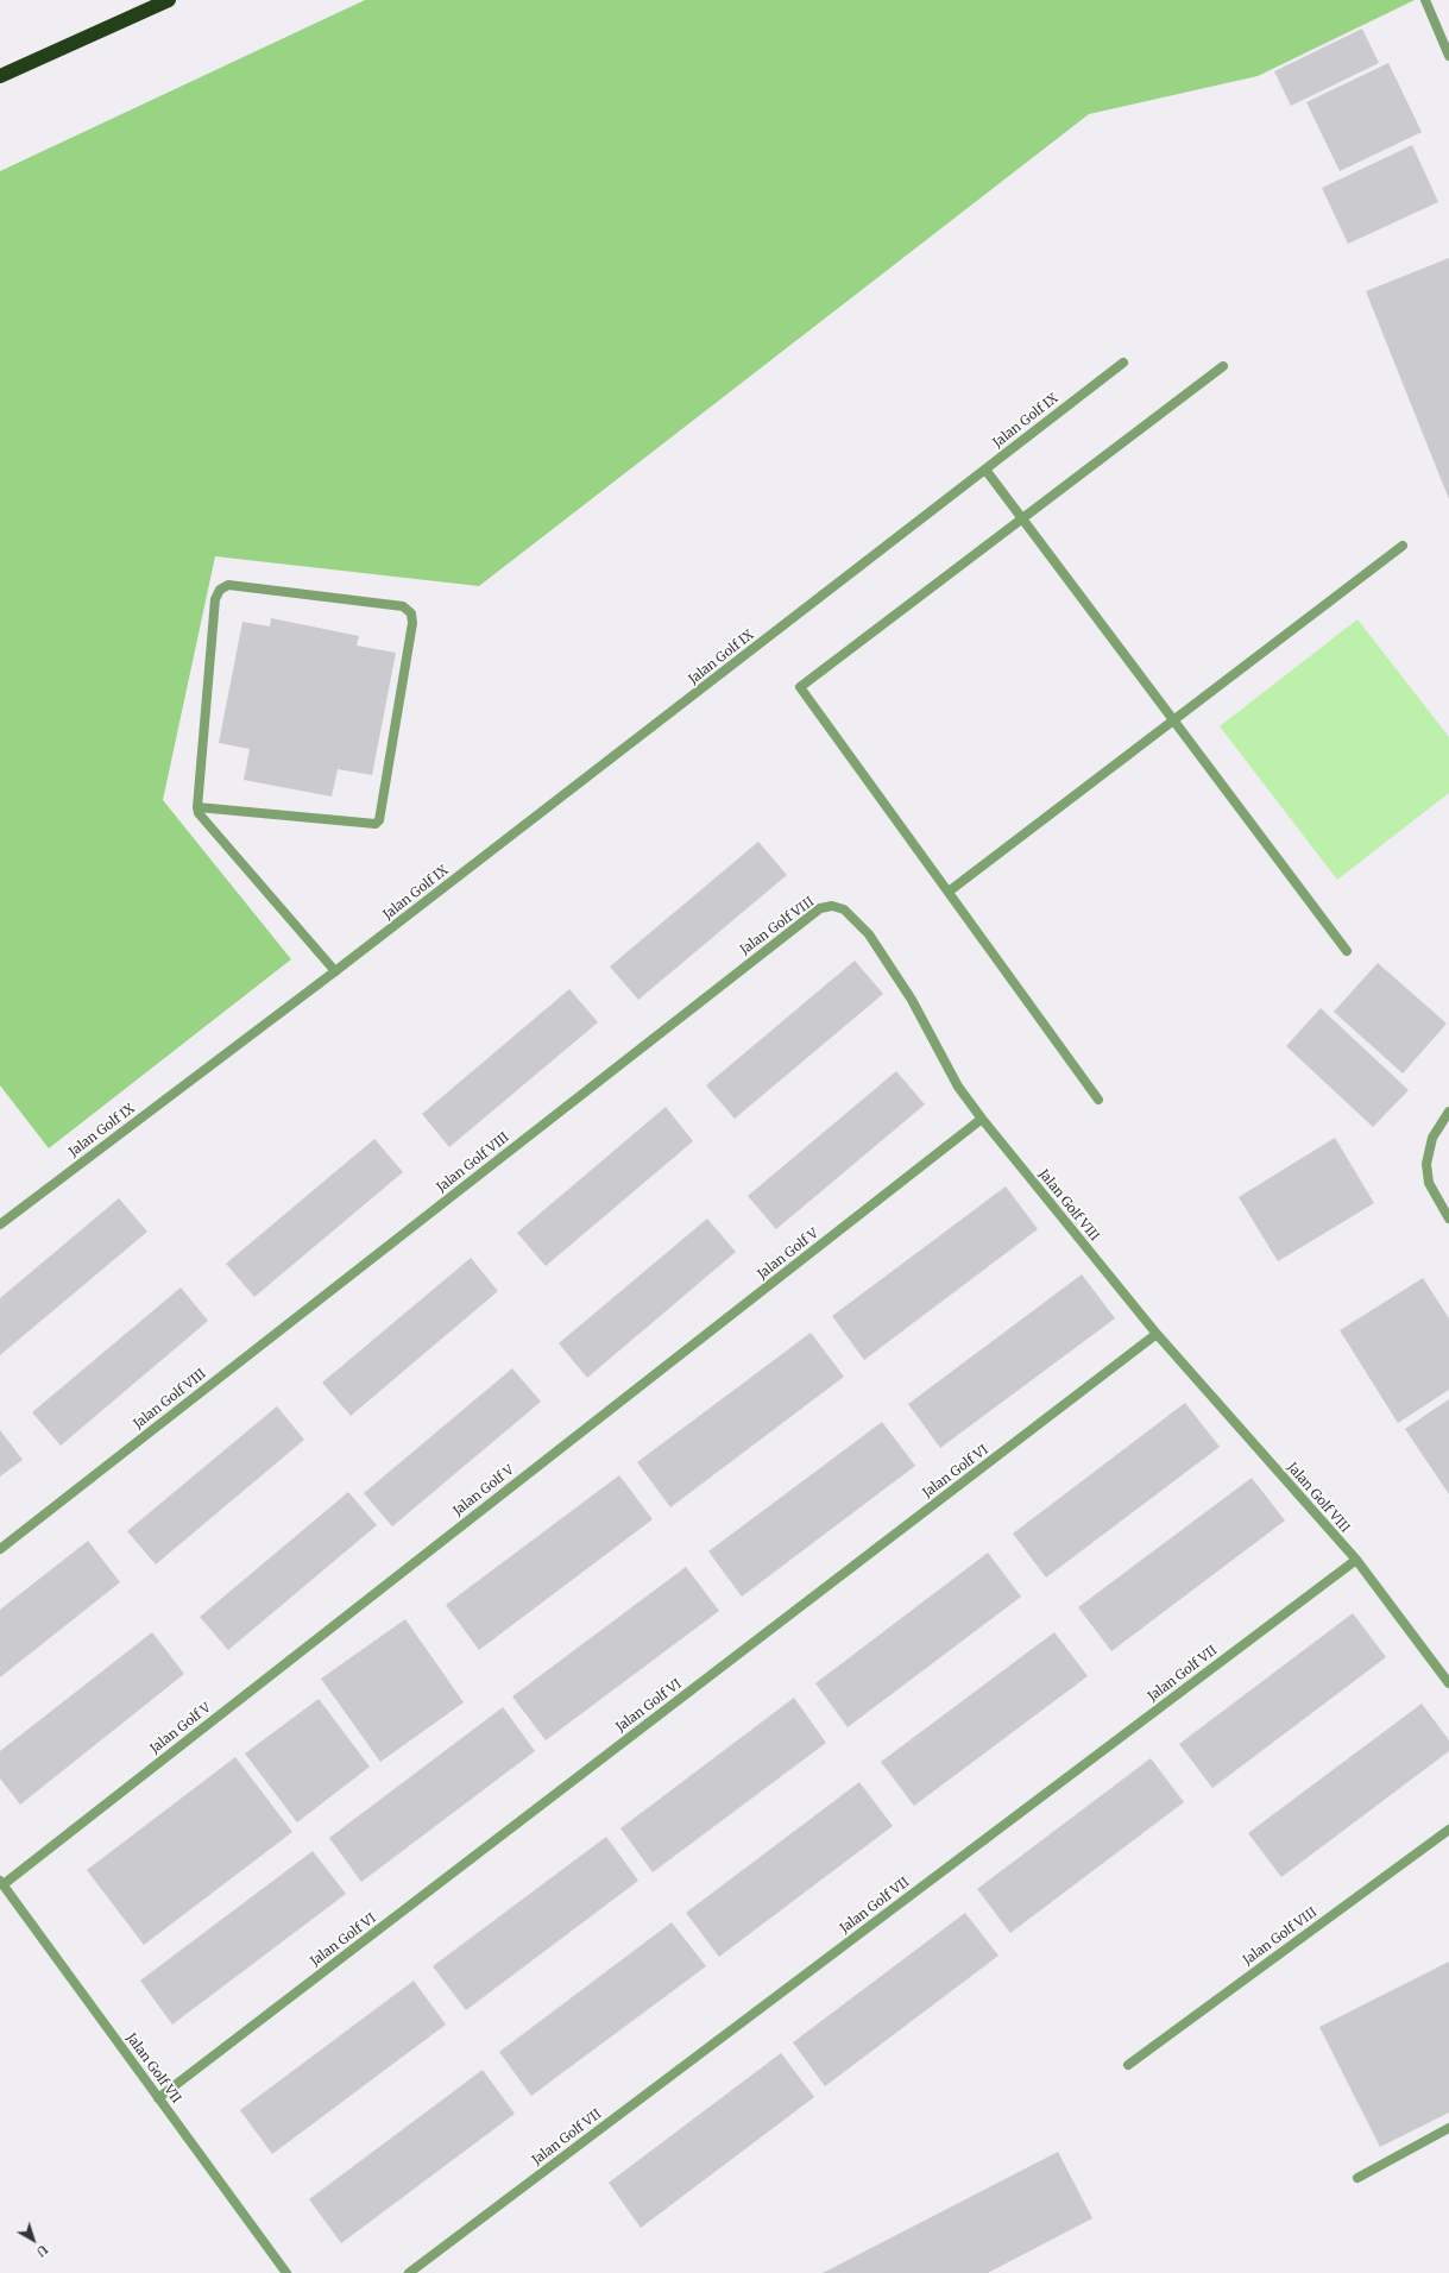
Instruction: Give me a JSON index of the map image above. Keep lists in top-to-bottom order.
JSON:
{
  "streets": {
    "street": [
      "Jalan Golf IX",
      "Jalan Golf VIII",
      "Jalan Golf V",
      "Jalan Golf VI",
      "Jalan Golf VII"
    ]
  },
  "crossings": [
    ["Jalan Golf VIII", "Jalan Golf V"],
    ["Jalan Golf VIII", "Jalan Golf VI"],
    ["Jalan Golf VIII", "Jalan Golf VII"],
    ["Jalan Golf V", "Jalan Golf VII"],
    ["Jalan Golf VI", "Jalan Golf VII"]
  ],
  "north": "bottom right"
}
